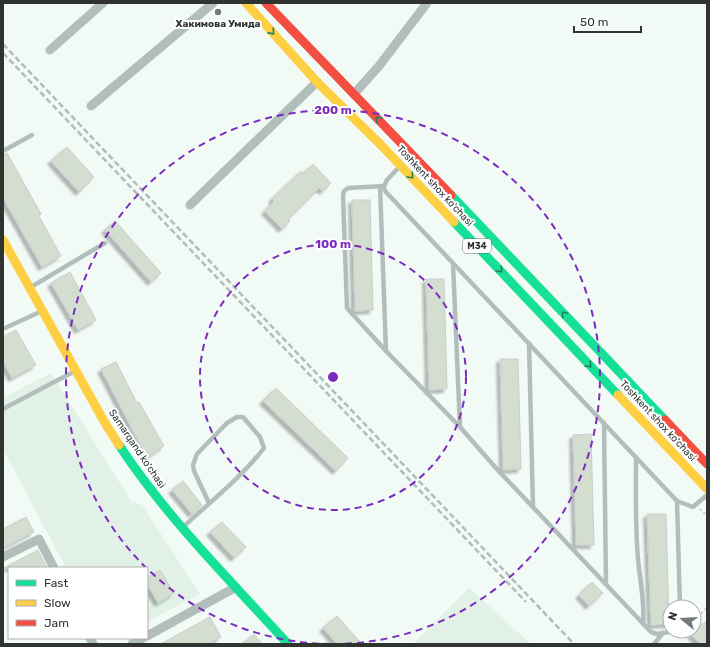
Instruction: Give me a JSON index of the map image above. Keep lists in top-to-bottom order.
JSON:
{
  "streets": {
    "main road": ["Toshkent shox ko'chasi", "M34", "Samarqand ko'chasi"]
  },
  "places": ["Хакимова Умида"],
  "legend": ["Fast", "Slow", "Jam"],
  "scale_bar": "50 m",
  "north": "left",
  "rings": ["200 m", "100 m"]
}
